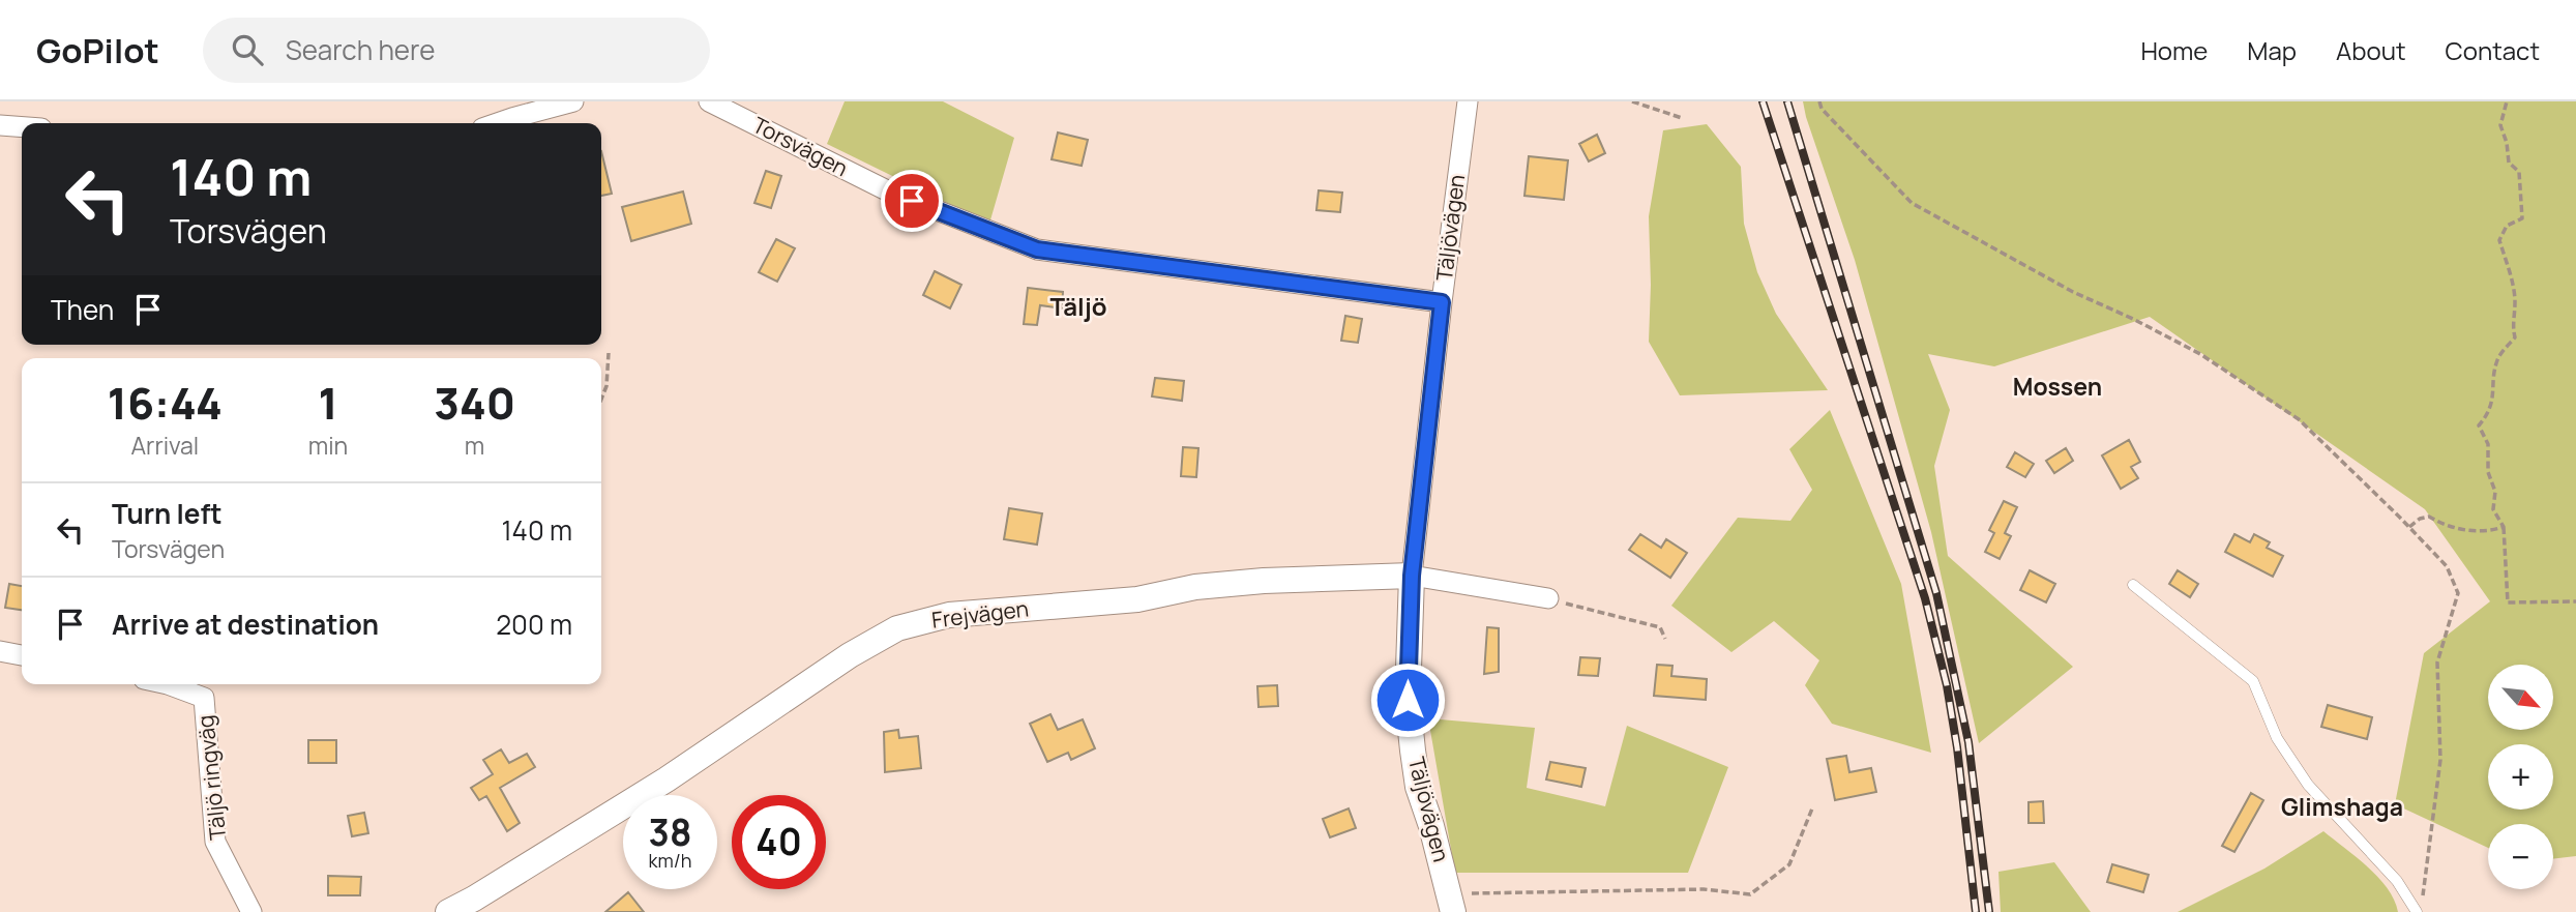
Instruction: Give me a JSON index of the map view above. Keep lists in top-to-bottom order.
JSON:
{
  "streets": {
    "street": [
      "Torsvägen",
      "Täljövägen",
      "Frejvägen",
      "Täljö ringväg"
    ]
  },
  "crossings": [
    ["Torsvägen", "Täljövägen"],
    ["Täljövägen", "Frejvägen"]
  ],
  "districts": ["Täljö", "Mossen", "Glimshaga"],
  "north": "bottom right",
  "page": {
    "header": "GoPilot",
    "search": "Search here",
    "nav": [
      "Home",
      "Map",
      "About",
      "Contact"
    ],
    "turn": ["140 m", "Torsvägen"],
    "then": "Then",
    "eta": [
      "16:44",
      "Arrival",
      "1",
      "min",
      "340",
      "m"
    ],
    "list": [
      {
        "name": "Turn left",
        "note": "Torsvägen",
        "value": "140 m"
      },
      {
        "name": "Arrive at destination",
        "value": "200 m"
      }
    ],
    "map_buttons": ["+", "−"],
    "speed": "38 km/h",
    "limit": "40"
  }
}
